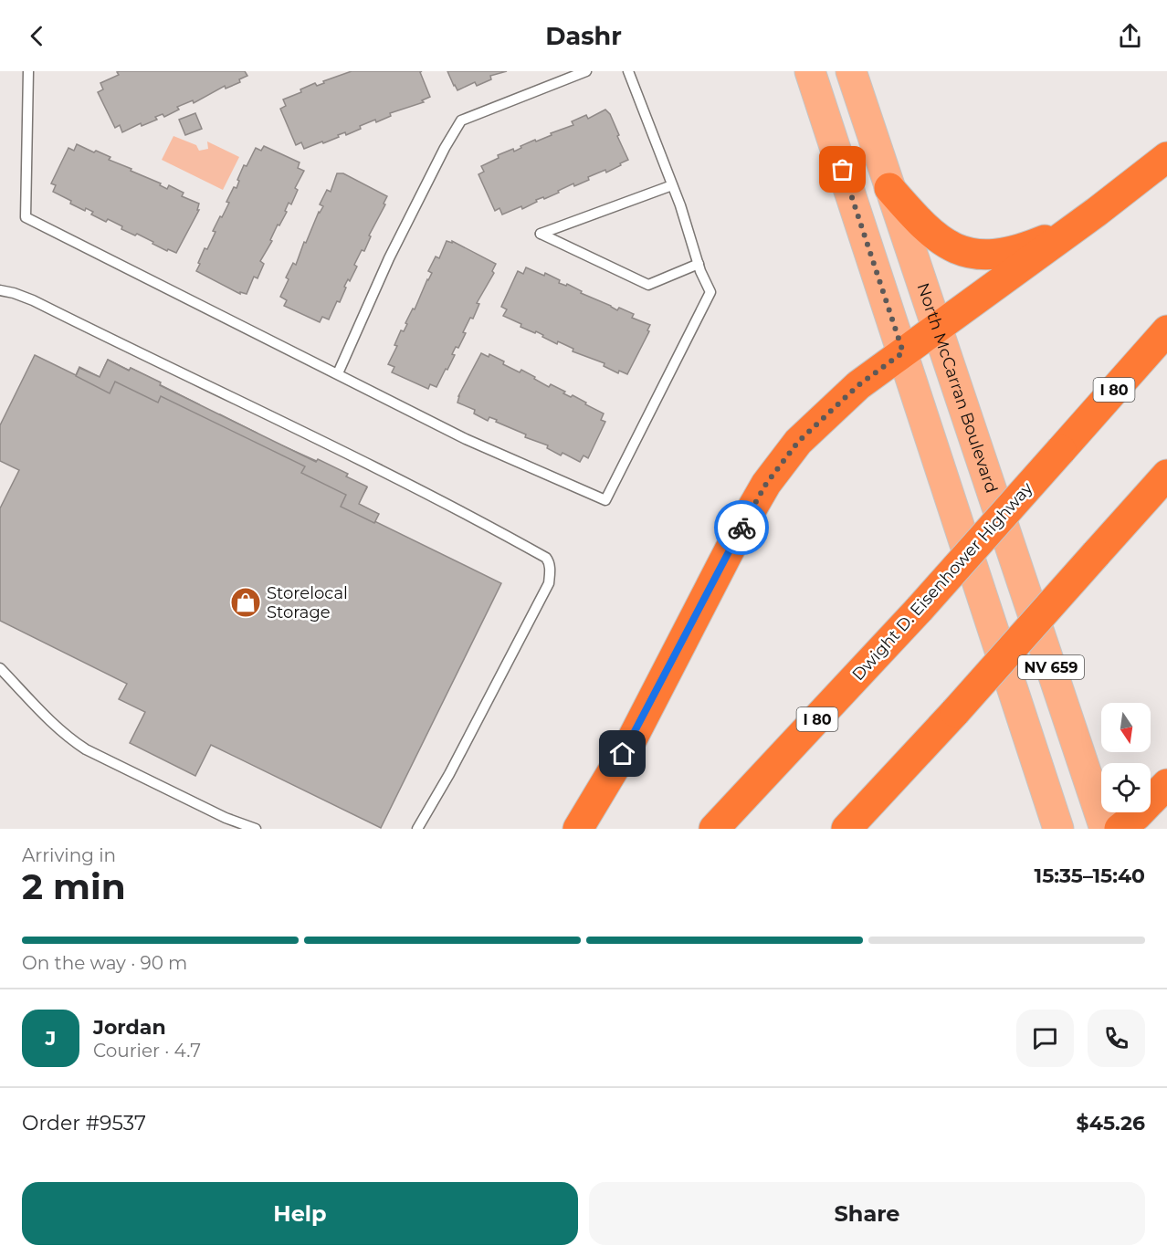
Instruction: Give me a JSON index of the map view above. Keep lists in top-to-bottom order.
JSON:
{
  "streets": {
    "highway": ["I 80", "Dwight D. Eisenhower Highway"],
    "main road": ["North McCarran Boulevard", "NV 659"]
  },
  "places": {
    "shop": ["Storelocal Storage"]
  },
  "north": "bottom",
  "page": {
    "header": "Dashr",
    "heading": ["2 min", "Arriving in", "15:35–15:40"],
    "panel": [
      "Jordan",
      "Courier · 4.7",
      "Order #9537",
      "$45.26"
    ],
    "bar": "On the way · 90 m",
    "round": "J",
    "buttons": ["Help", "Share"]
  }
}
